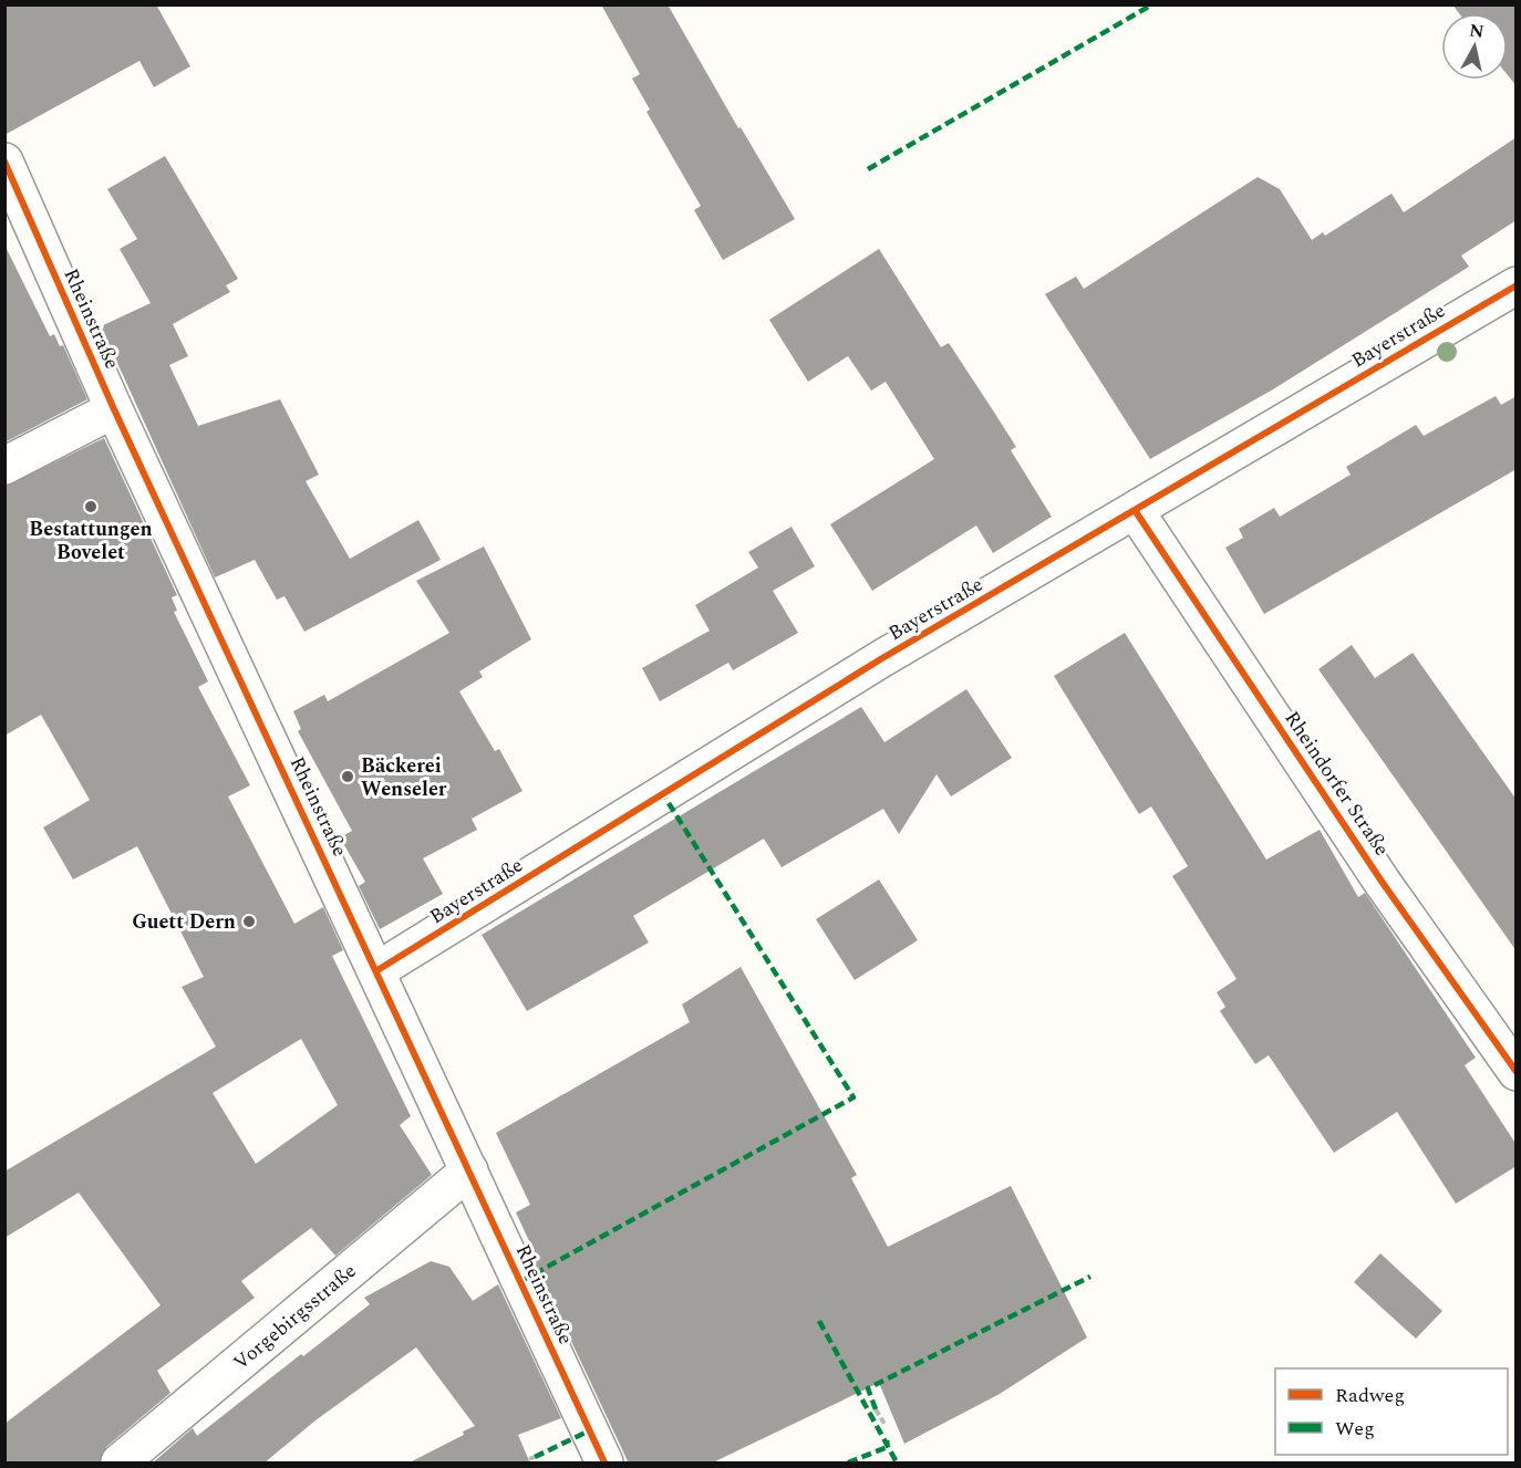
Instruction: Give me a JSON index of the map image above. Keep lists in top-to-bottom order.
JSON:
{
  "streets": {
    "street": [
      "Rheinstraße",
      "Bayerstraße",
      "Rheindorfer Straße",
      "Vorgebirgsstraße"
    ]
  },
  "crossings": [
    ["Rheinstraße", "Bayerstraße"],
    ["Rheinstraße", "Vorgebirgsstraße"],
    ["Bayerstraße", "Rheindorfer Straße"]
  ],
  "places": ["Bestattungen Bovelet", "Bäckerei Wenseler", "Guett Dern"],
  "legend": ["Radweg", "Weg"],
  "north": "top"
}
